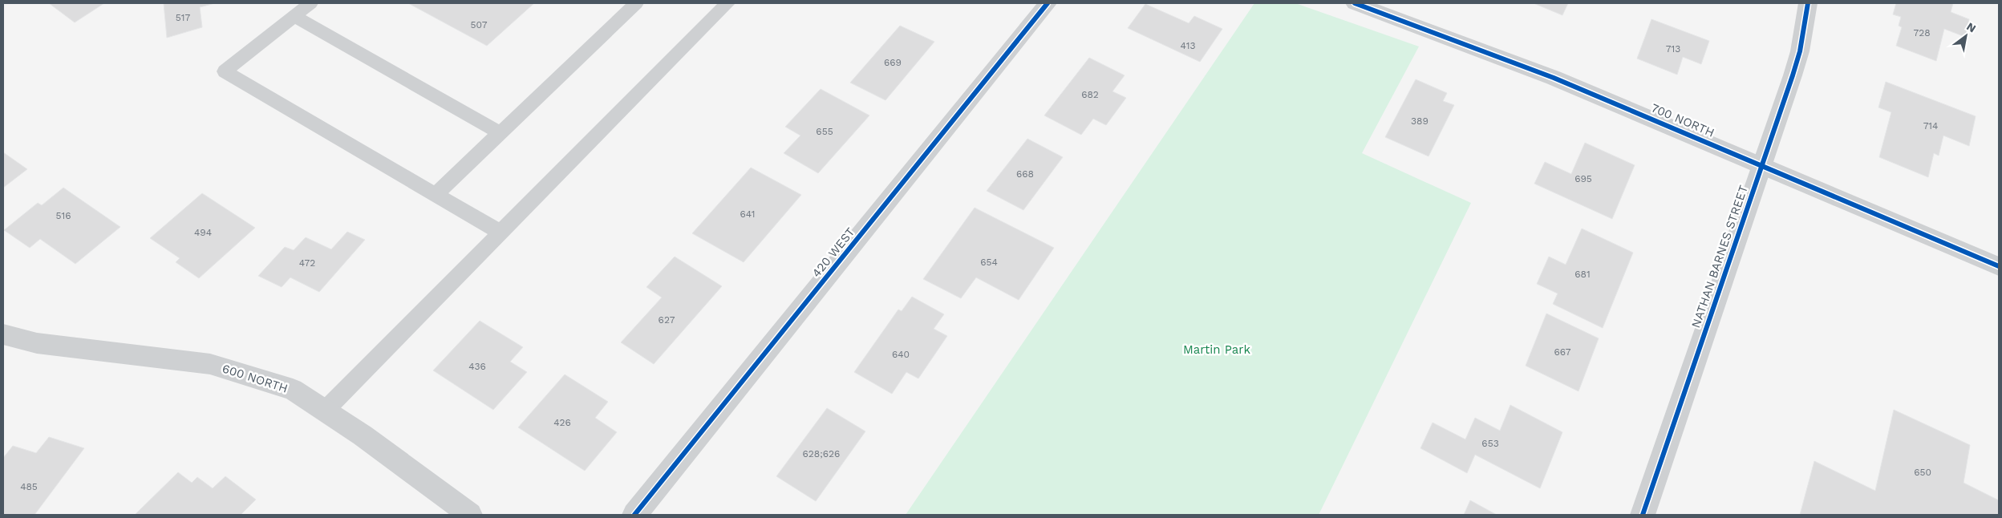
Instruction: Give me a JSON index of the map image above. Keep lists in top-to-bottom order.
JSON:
{
  "streets": {
    "street": [
      "700 NORTH",
      "420 WEST",
      "NATHAN BARNES STREET",
      "600 NORTH"
    ]
  },
  "crossings": [
    ["700 NORTH", "NATHAN BARNES STREET"]
  ],
  "parks": ["Martin Park"],
  "house_numbers": [
    "517",
    "507",
    "728",
    "413",
    "713",
    "669",
    "682",
    "389",
    "714",
    "655",
    "668",
    "695",
    "641",
    "516",
    "494",
    "654",
    "472",
    "681",
    "627",
    "667",
    "640",
    "436",
    "426",
    "653",
    "628;626",
    "650",
    "485"
  ],
  "north": "top right"
}
